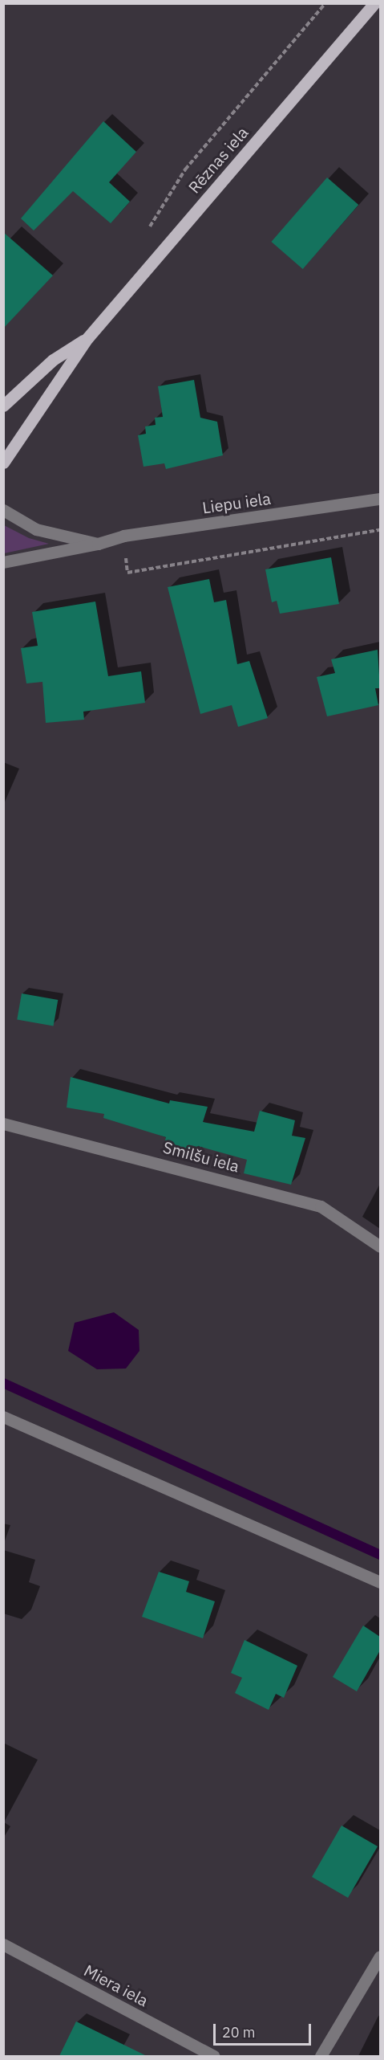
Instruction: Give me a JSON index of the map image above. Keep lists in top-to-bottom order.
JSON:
{
  "streets": {
    "main road": ["Rēznas iela"],
    "street": ["Liepu iela", "Smilšu iela", "Miera iela"]
  },
  "scale_bar": "20 m"
}
